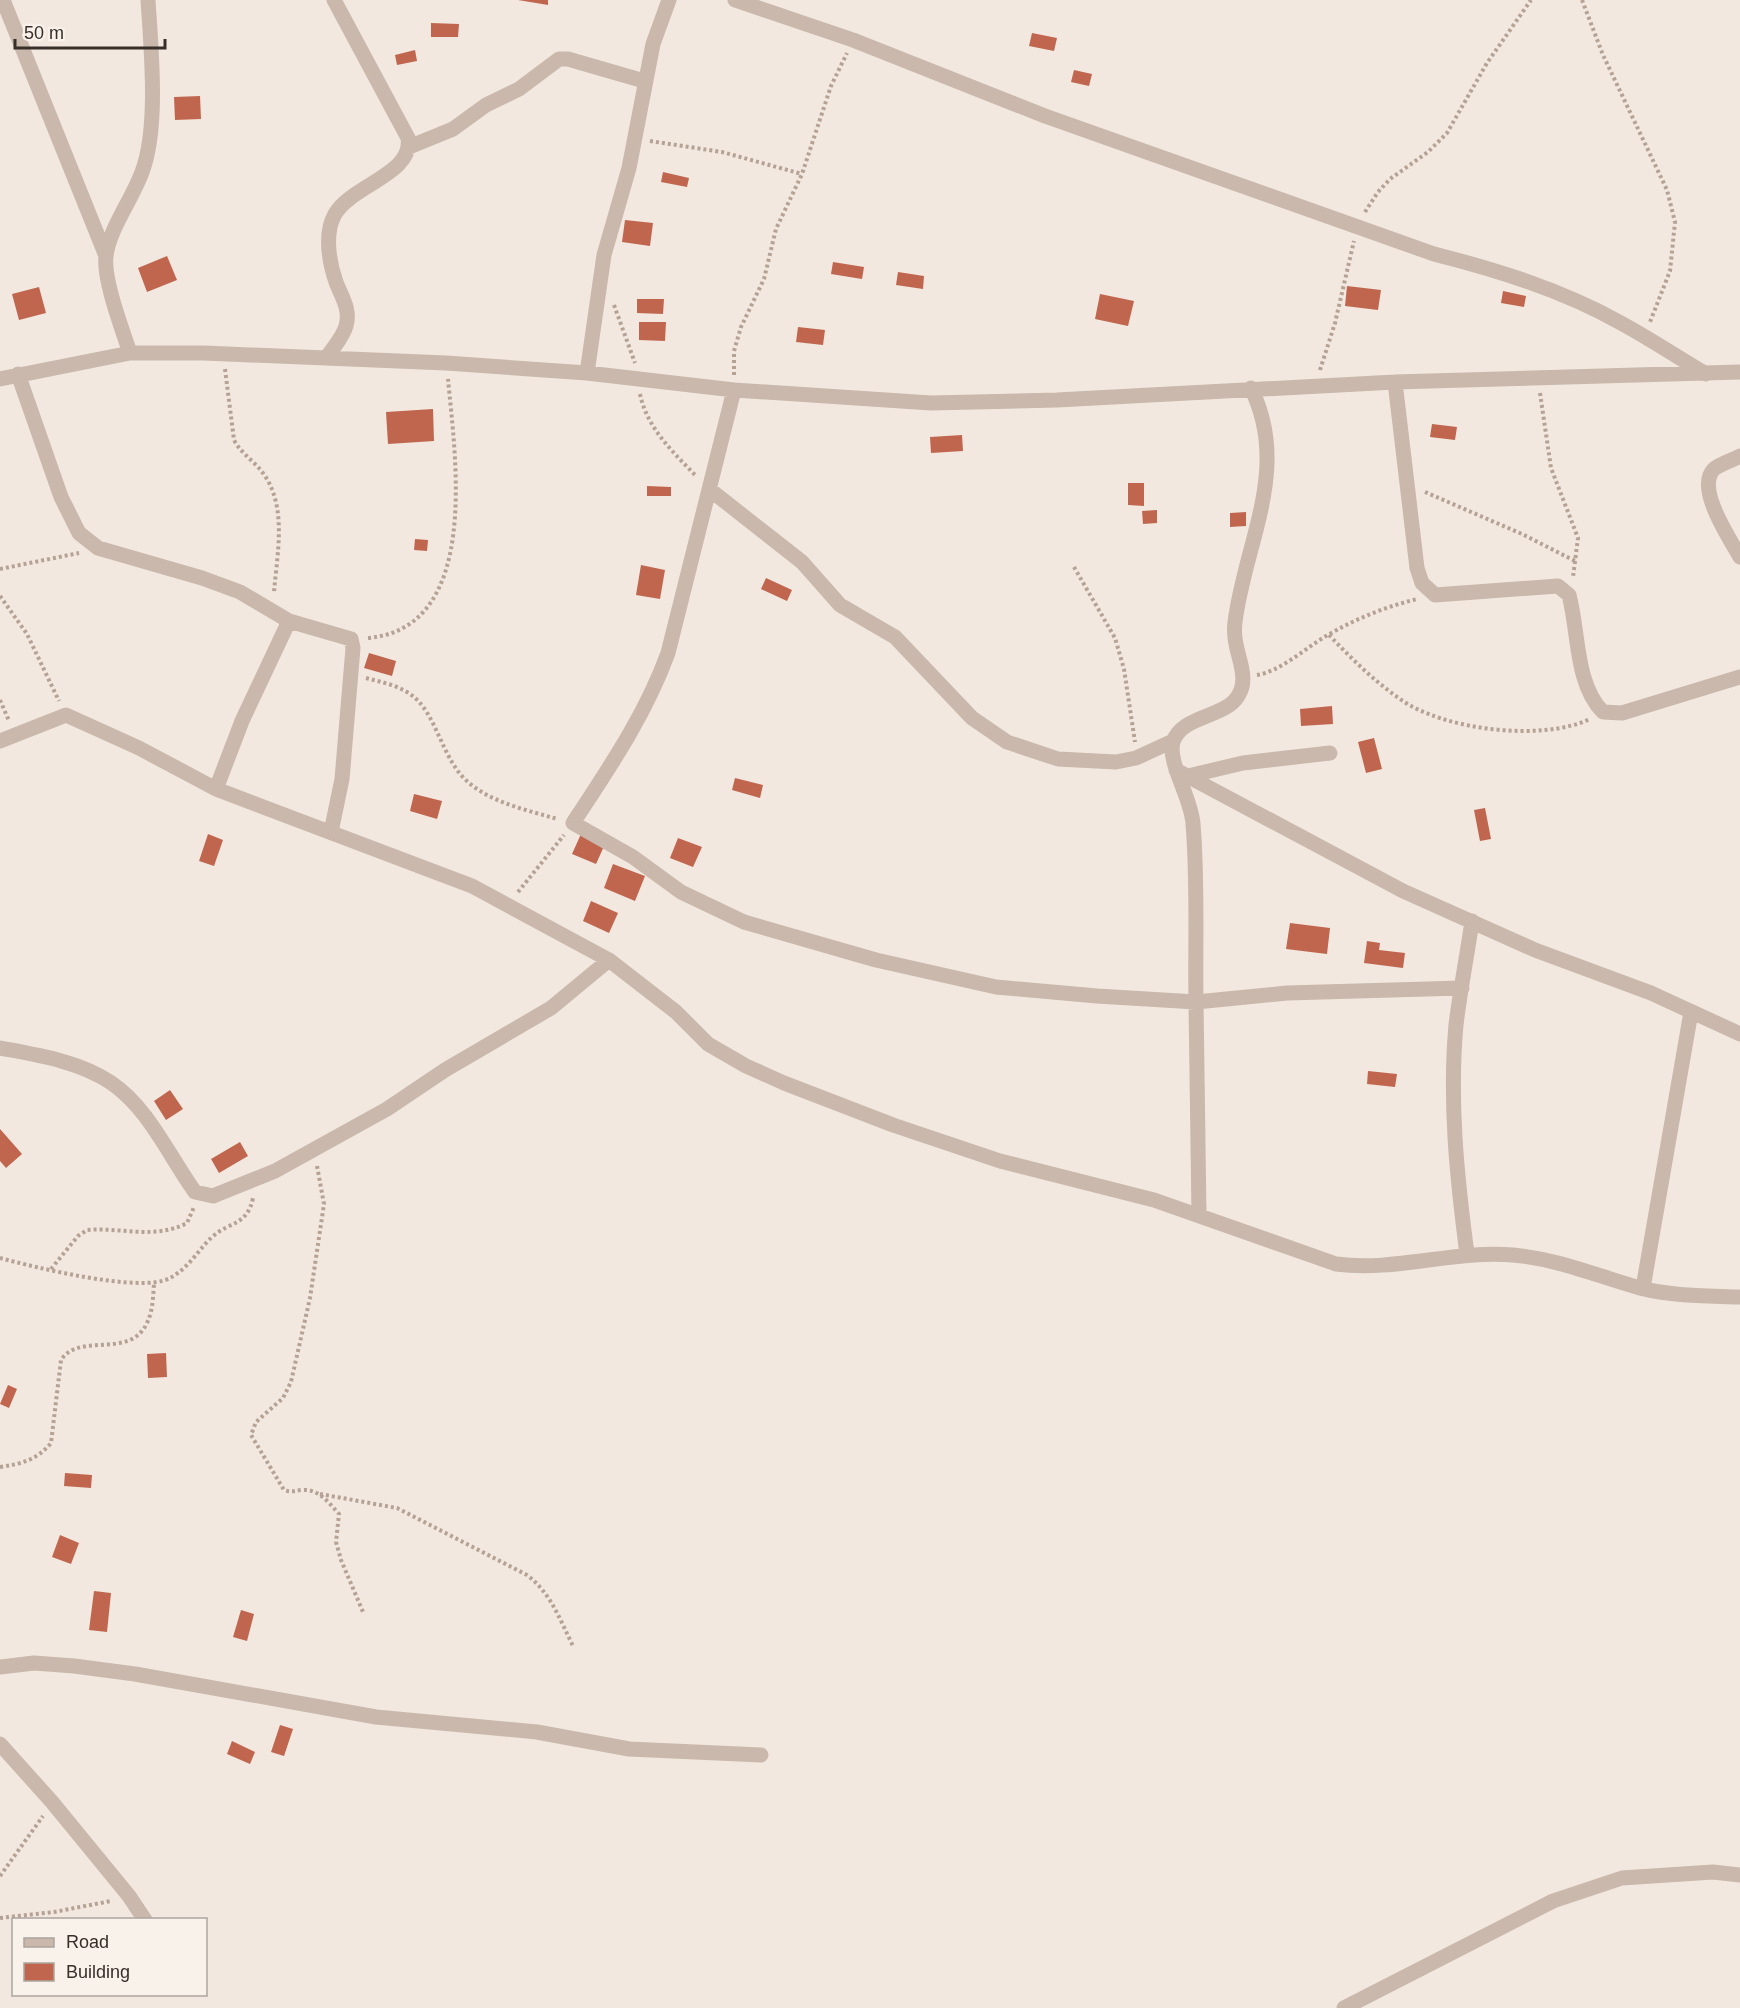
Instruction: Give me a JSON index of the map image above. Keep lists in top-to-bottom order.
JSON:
{
  "legend": ["Road", "Building"],
  "scale_bar": "50 m"
}
